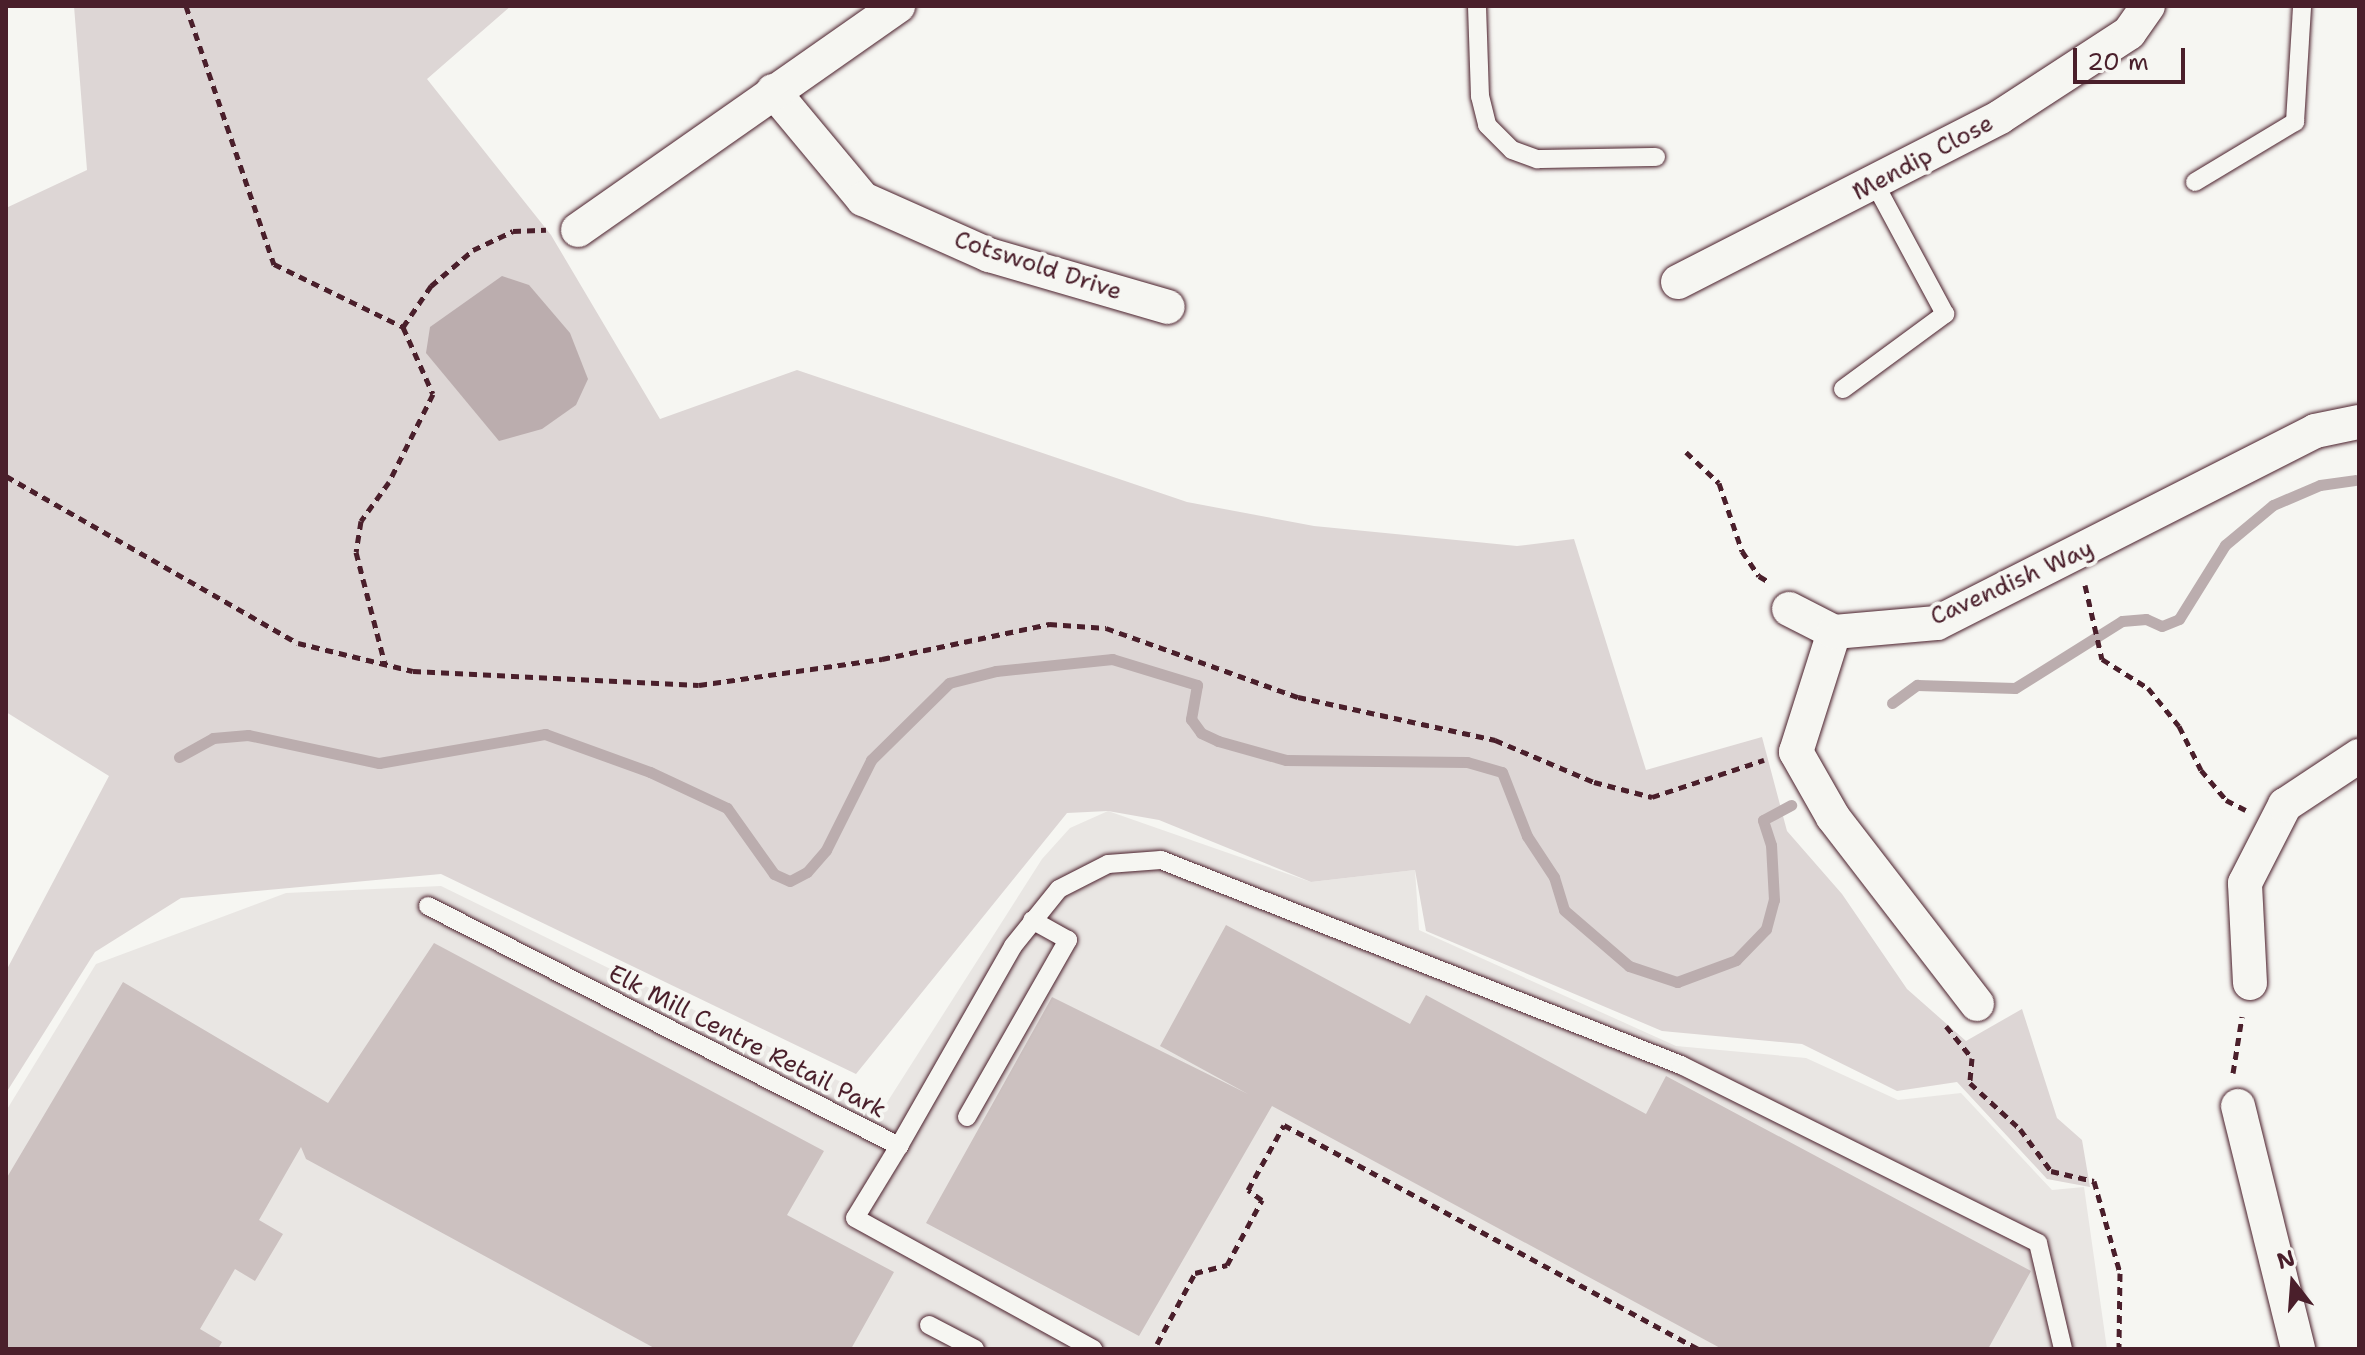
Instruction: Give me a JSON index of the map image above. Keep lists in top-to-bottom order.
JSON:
{
  "streets": {
    "street": ["Mendip Close", "Cotswold Drive", "Cavendish Way"],
    "lane": ["Elk Mill Centre Retail Park"]
  },
  "scale_bar": "20 m",
  "north": "top"
}
